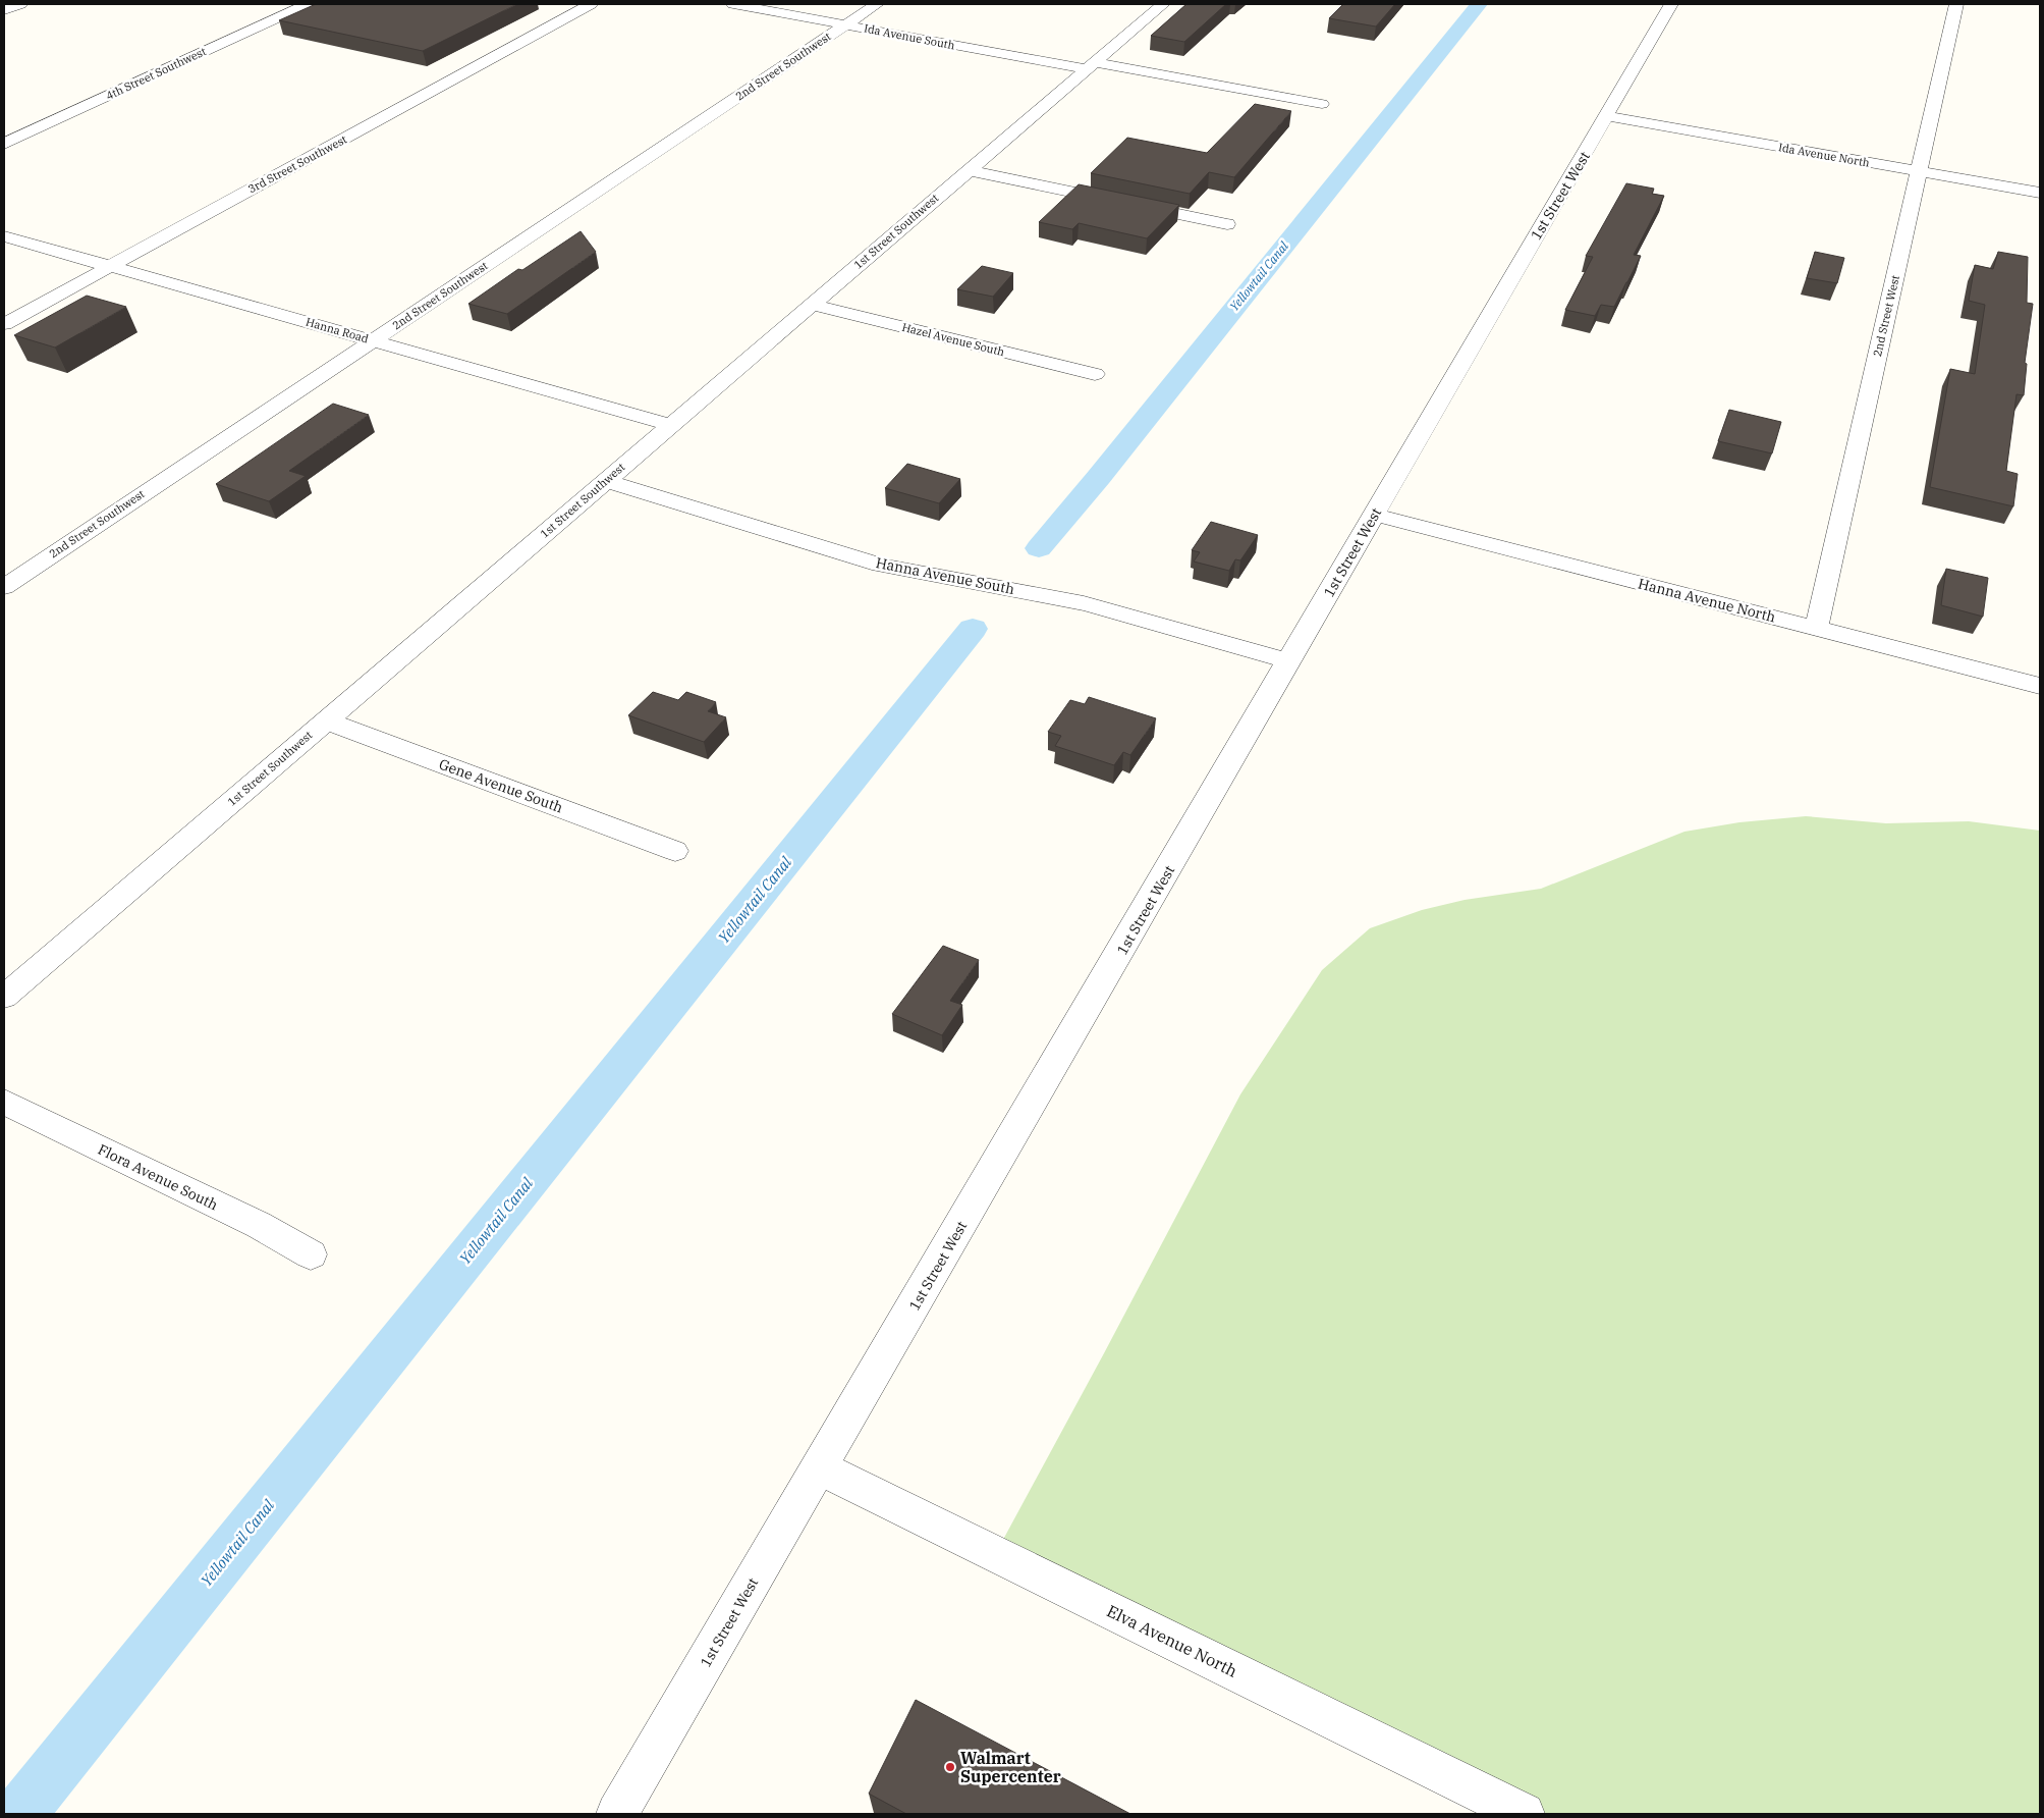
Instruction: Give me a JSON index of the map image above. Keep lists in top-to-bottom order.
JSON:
{
  "streets": {
    "street": [
      "Ida Avenue South",
      "2nd Street Southwest",
      "4th Street Southwest",
      "Ida Avenue North",
      "3rd Street Southwest",
      "1st Street West",
      "1st Street Southwest",
      "2nd Street West",
      "Hanna Road",
      "Hazel Avenue South",
      "Hanna Avenue South",
      "Hanna Avenue North",
      "Gene Avenue South",
      "Flora Avenue South",
      "Elva Avenue North"
    ]
  },
  "crossings": [
    ["Ida Avenue South", "2nd Street Southwest"],
    ["Ida Avenue South", "1st Street Southwest"],
    ["2nd Street Southwest", "Hanna Road"],
    ["Ida Avenue North", "1st Street West"],
    ["Ida Avenue North", "2nd Street West"],
    ["3rd Street Southwest", "Hanna Road"],
    ["1st Street West", "Hanna Avenue South"],
    ["1st Street West", "Hanna Avenue North"],
    ["1st Street West", "Elva Avenue North"],
    ["1st Street Southwest", "Hanna Road"],
    ["1st Street Southwest", "Hazel Avenue South"],
    ["1st Street Southwest", "Hanna Avenue South"],
    ["1st Street Southwest", "Gene Avenue South"],
    ["2nd Street West", "Hanna Avenue North"]
  ],
  "water": ["Yellowtail Canal"],
  "places": ["Walmart Supercenter"]
}
